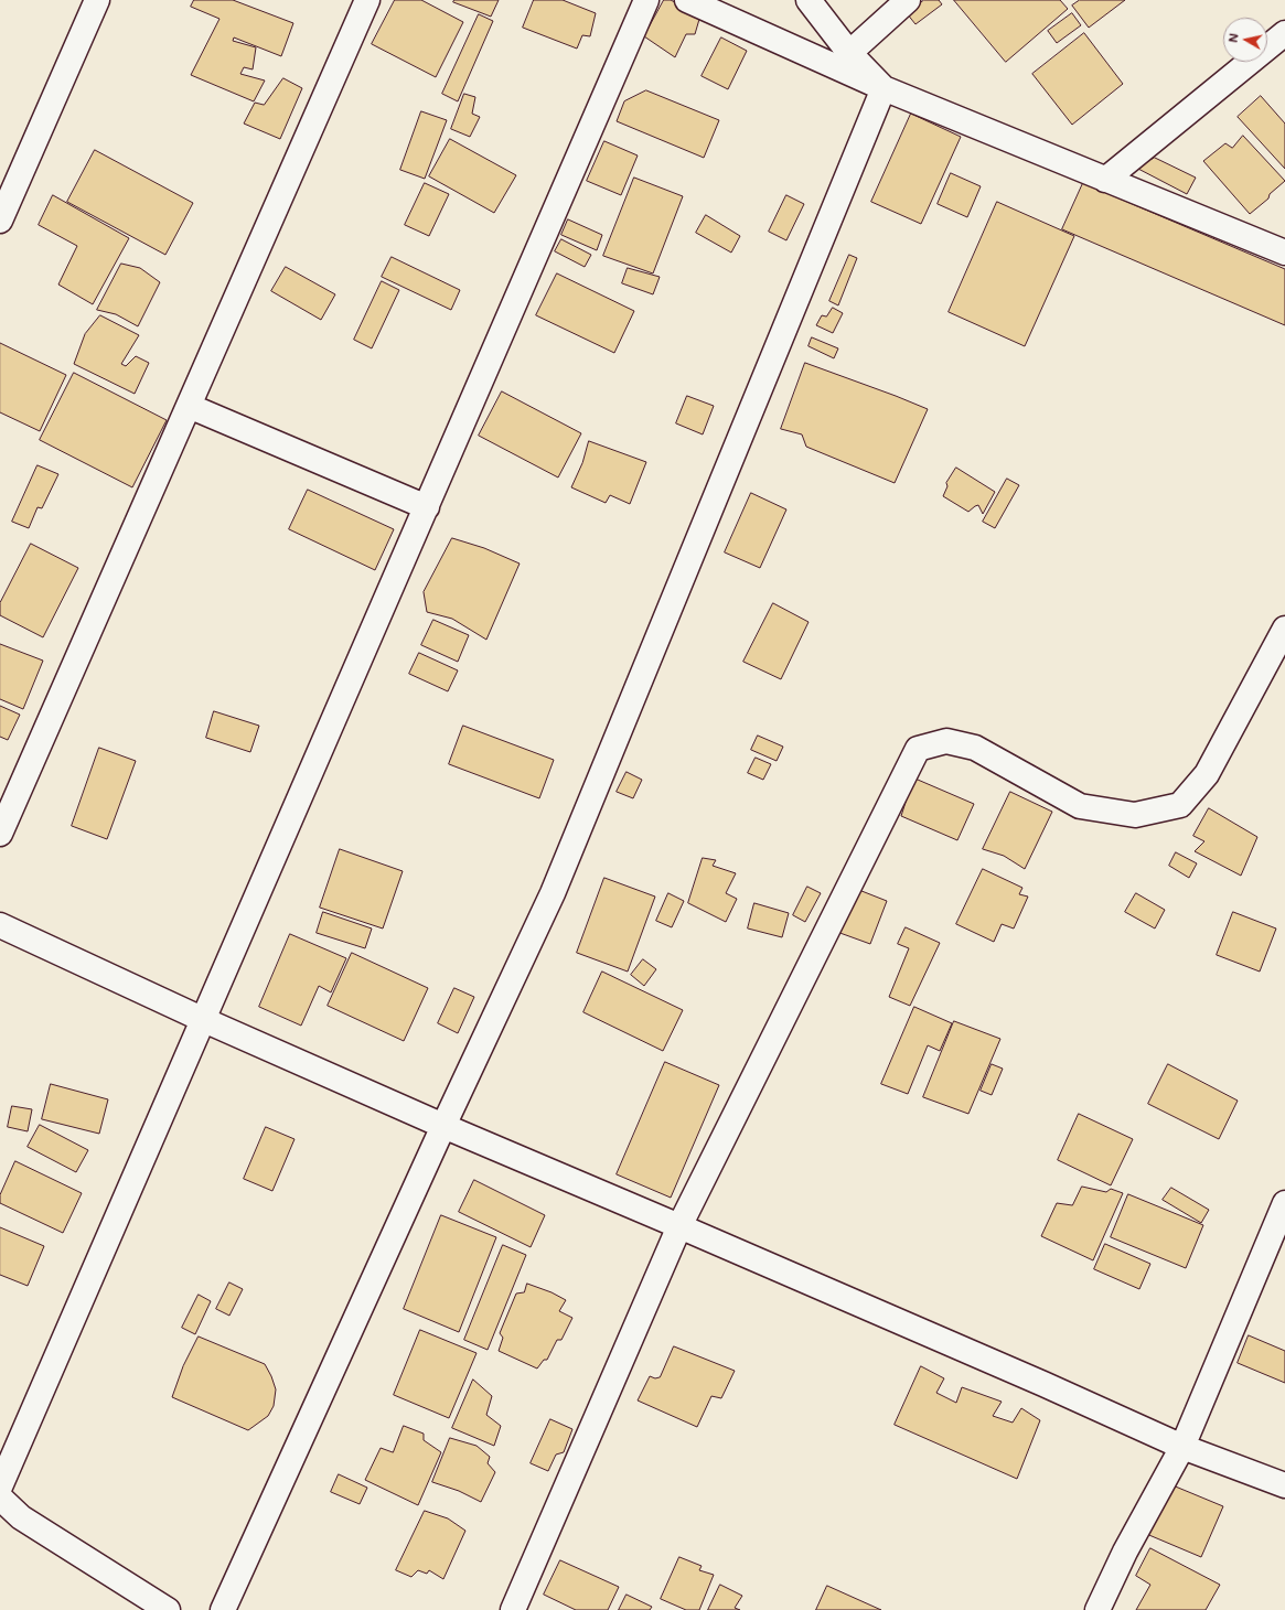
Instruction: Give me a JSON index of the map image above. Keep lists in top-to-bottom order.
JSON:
{
  "north": "left"
}
